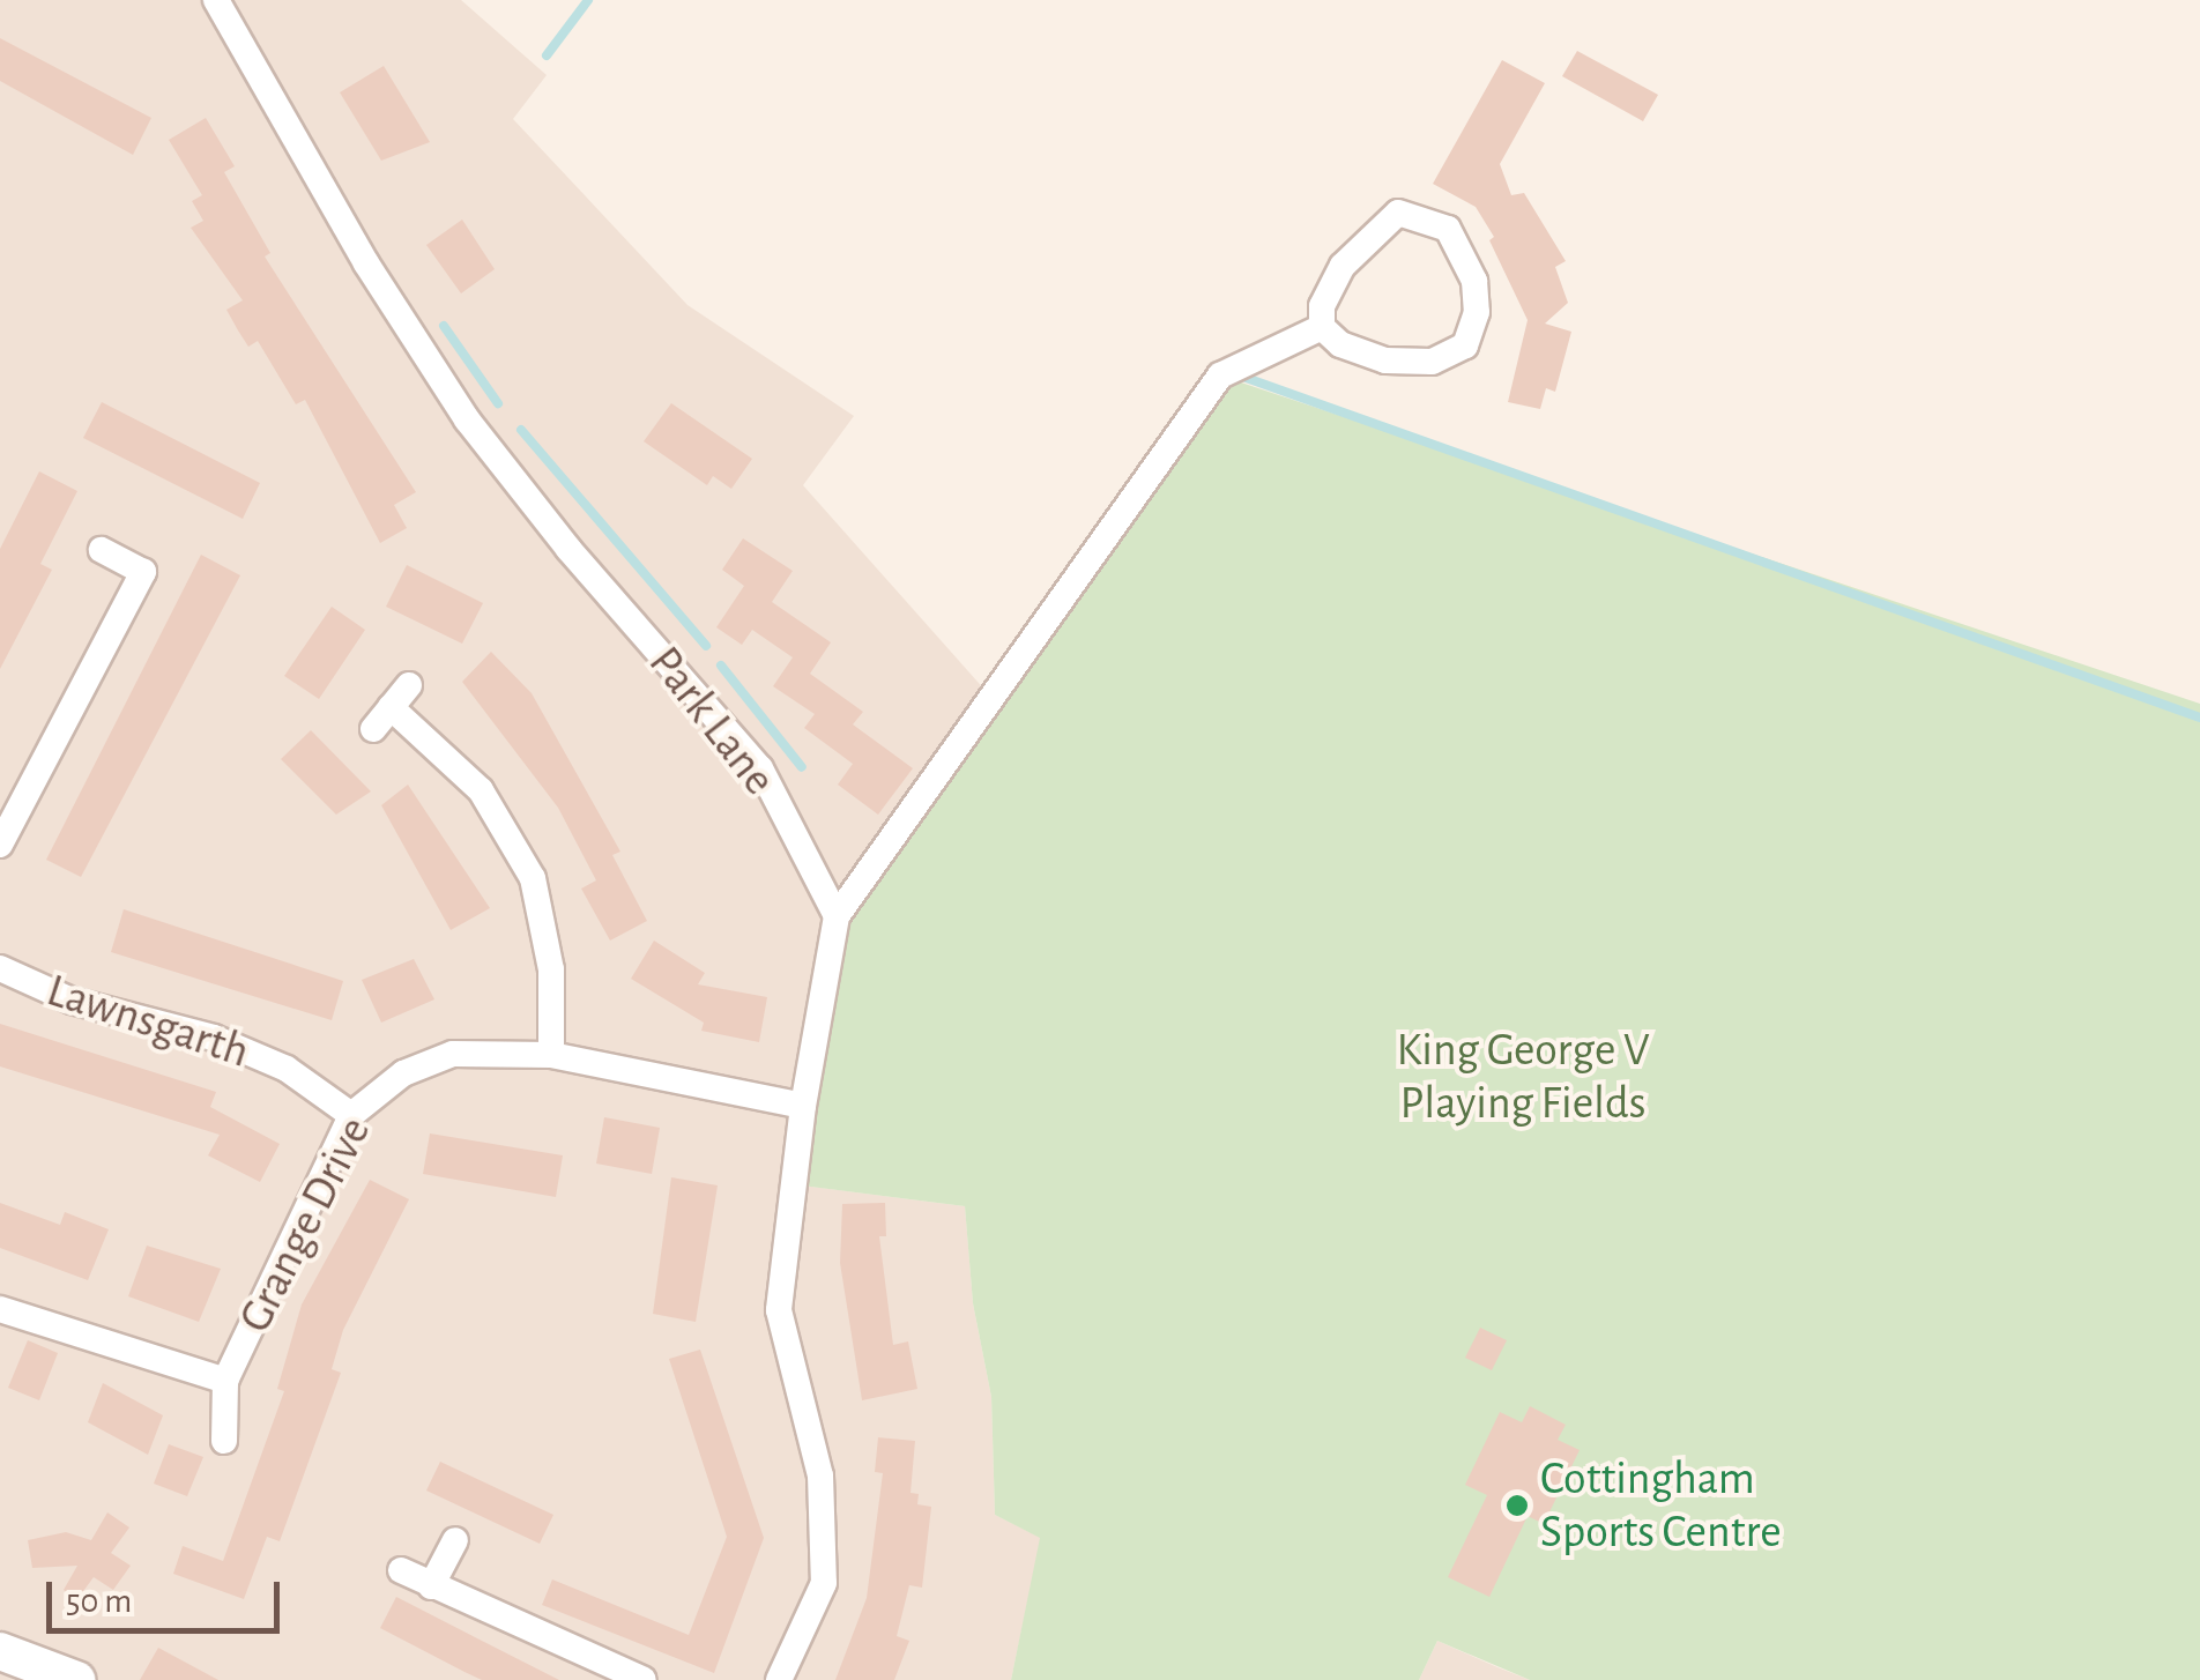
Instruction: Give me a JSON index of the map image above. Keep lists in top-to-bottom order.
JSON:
{
  "streets": {
    "street": ["Park Lane", "Lawnsgarth", "Grange Drive"]
  },
  "crossings": [
    ["Lawnsgarth", "Grange Drive"]
  ],
  "parks": ["King George V Playing Fields"],
  "places": ["Cottingham Sports Centre"],
  "scale_bar": "50 m"
}
